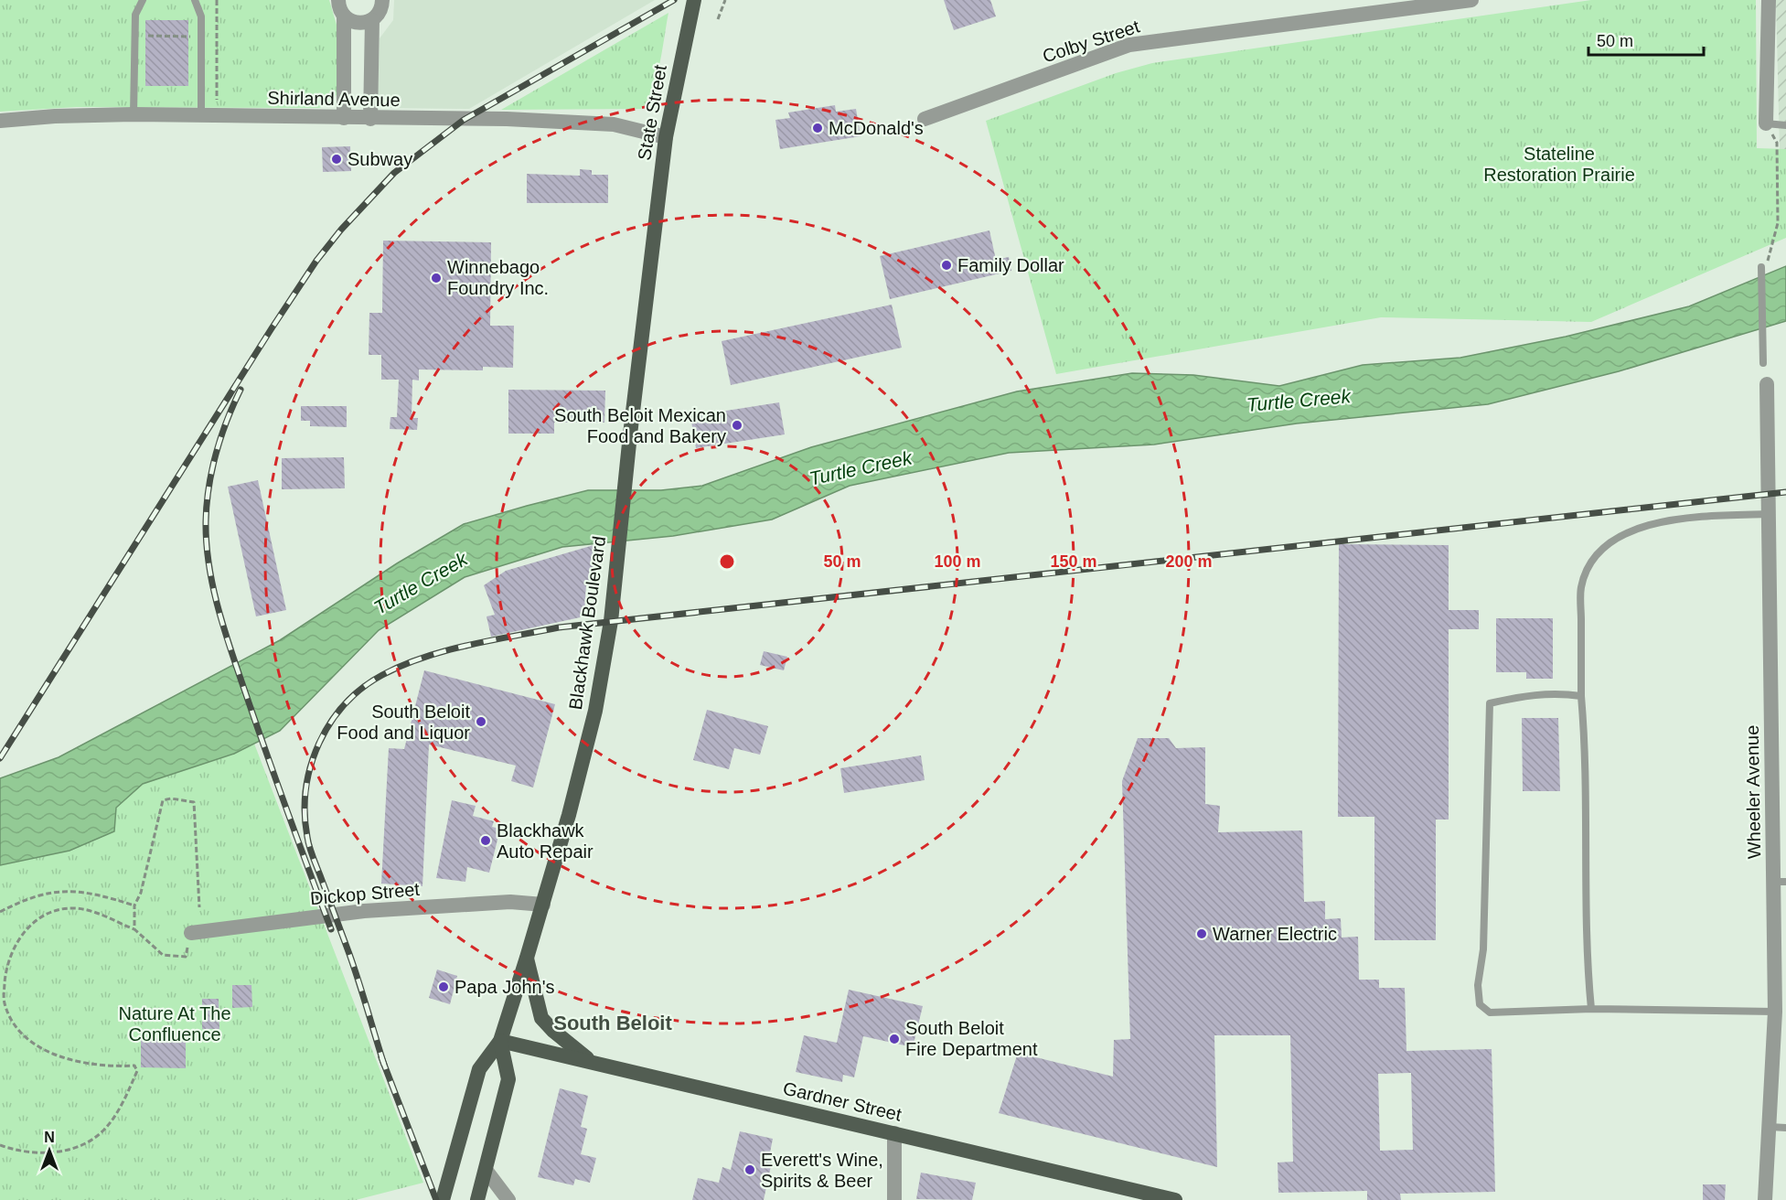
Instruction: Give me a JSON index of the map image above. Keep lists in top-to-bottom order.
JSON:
{
  "streets": {
    "main road": ["State Street", "Blackhawk Boulevard", "Gardner Street"],
    "street": [
      "Colby Street",
      "Shirland Avenue",
      "Wheeler Avenue",
      "Dickop Street"
    ]
  },
  "crossings": [
    ["Shirland Avenue", "State Street"],
    ["State Street", "Blackhawk Boulevard"],
    ["Blackhawk Boulevard", "Dickop Street"],
    ["Blackhawk Boulevard", "Gardner Street"]
  ],
  "districts": ["South Beloit"],
  "water": ["Turtle Creek"],
  "parks": ["Stateline Restoration Prairie", "Nature At The Confluence"],
  "places": [
    "McDonald's",
    "Subway",
    "Family Dollar",
    "Winnebago Foundry Inc.",
    "South Beloit Mexican Food and Bakery",
    "South Beloit Food and Liquor",
    "Blackhawk Auto Repair",
    "Warner Electric",
    "Papa John's",
    "South Beloit Fire Department",
    "Everett's Wine, Spirits & Beer"
  ],
  "scale_bar": "50 m",
  "north": "top",
  "rings": [
    "50 m",
    "100 m",
    "150 m",
    "200 m"
  ]
}
